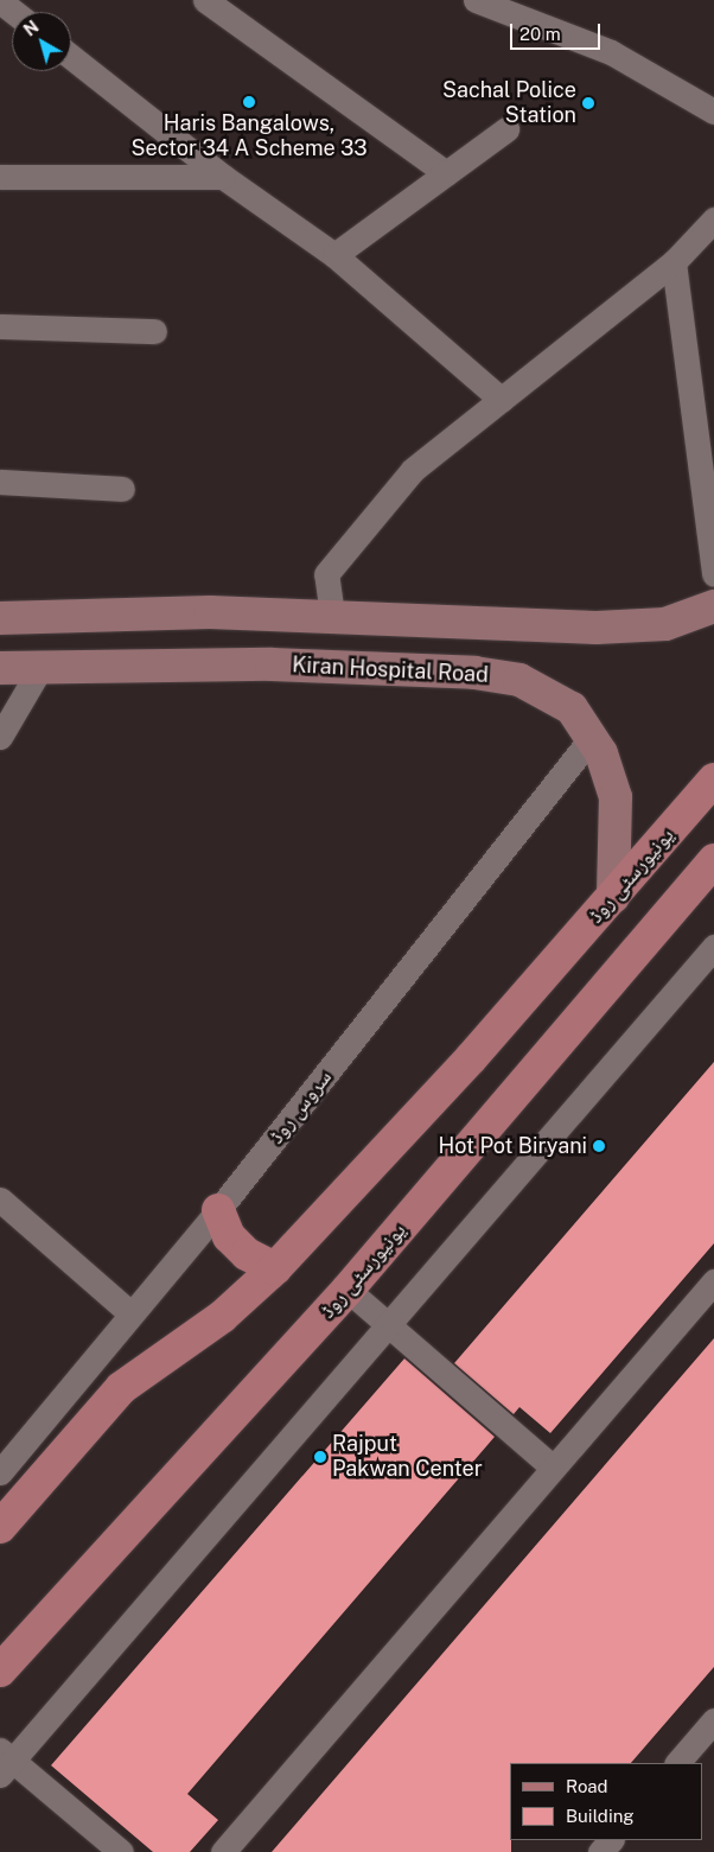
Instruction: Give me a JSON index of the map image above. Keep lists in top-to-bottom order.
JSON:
{
  "streets": {
    "main road": ["Kiran Hospital Road", "یونیورسٹی روڈ"],
    "street": ["سروس روڈ"]
  },
  "crossings": [
    ["Kiran Hospital Road", "یونیورسٹی روڈ"],
    ["Kiran Hospital Road", "سروس روڈ"]
  ],
  "places": [
    "Haris Bangalows, Sector 34 A Scheme 33",
    "Sachal Police Station",
    "Hot Pot Biryani",
    "Rajput Pakwan Center"
  ],
  "legend": ["Road", "Building"],
  "scale_bar": "20 m",
  "north": "top left"
}
